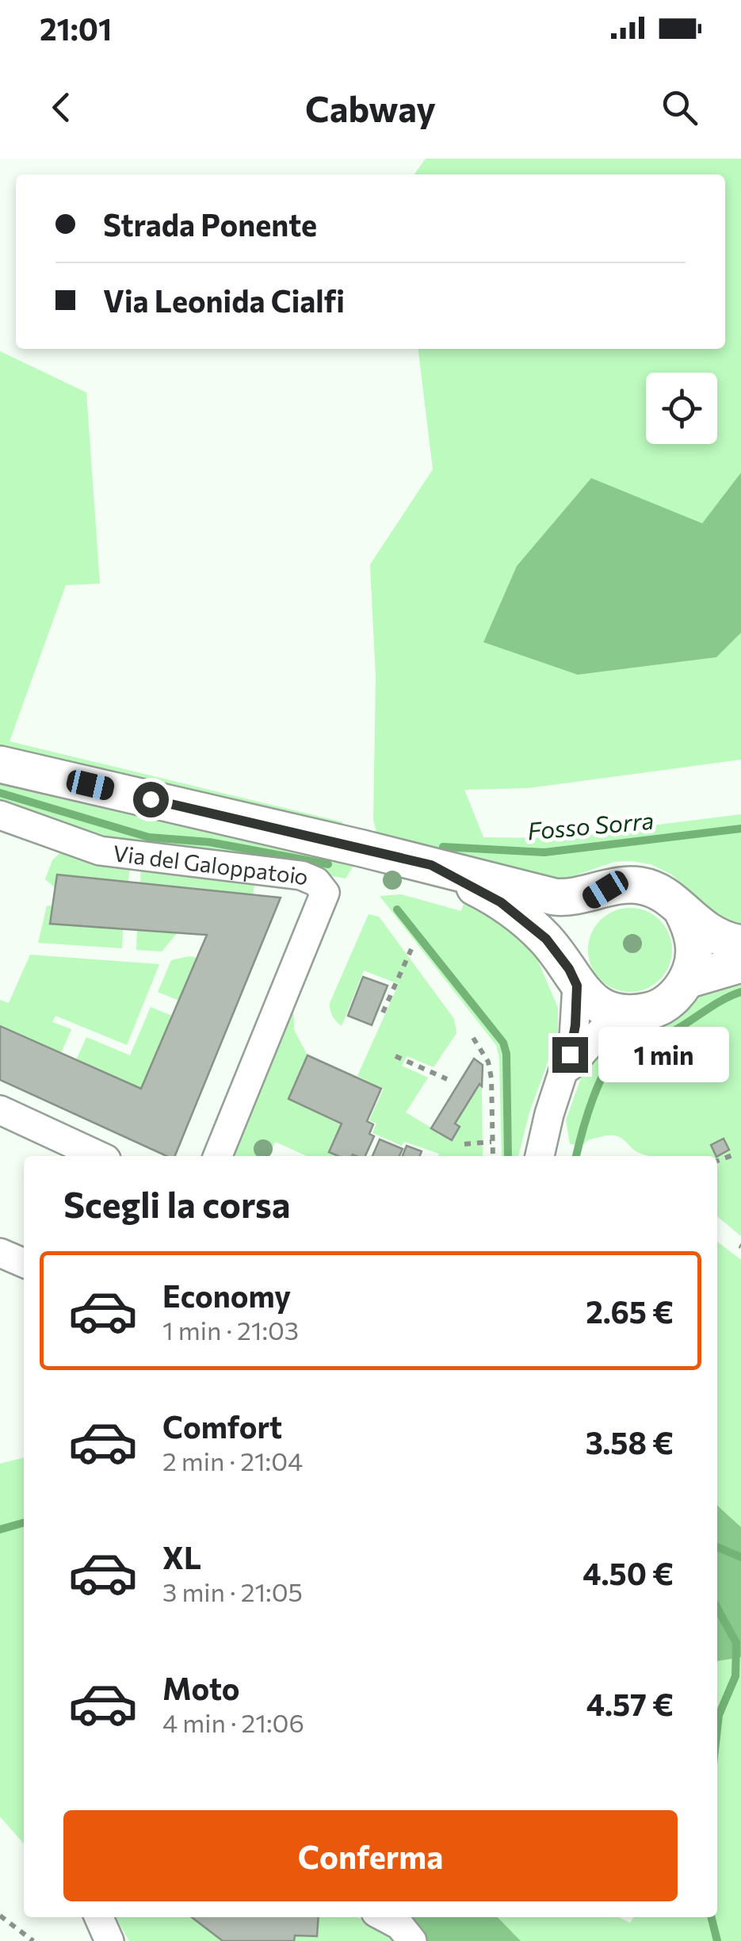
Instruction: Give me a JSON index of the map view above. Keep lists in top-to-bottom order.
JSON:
{
  "streets": {
    "street": ["Via del Galoppatoio"]
  },
  "water": ["Fosso Sorra"],
  "page": {
    "status": "21:01",
    "header": "Cabway",
    "banner": ["Strada Ponente", "Via Leonida Cialfi"],
    "bubble": "1 min",
    "heading": "Scegli la corsa",
    "list": [
      {
        "name": "Economy",
        "note": "1 min · 21:03",
        "value": "2.65 €"
      },
      {
        "name": "Comfort",
        "note": "2 min · 21:04",
        "value": "3.58 €"
      },
      {
        "name": "XL",
        "note": "3 min · 21:05",
        "value": "4.50 €"
      },
      {
        "name": "Moto",
        "note": "4 min · 21:06",
        "value": "4.57 €"
      }
    ],
    "buttons": "Conferma"
  }
}
